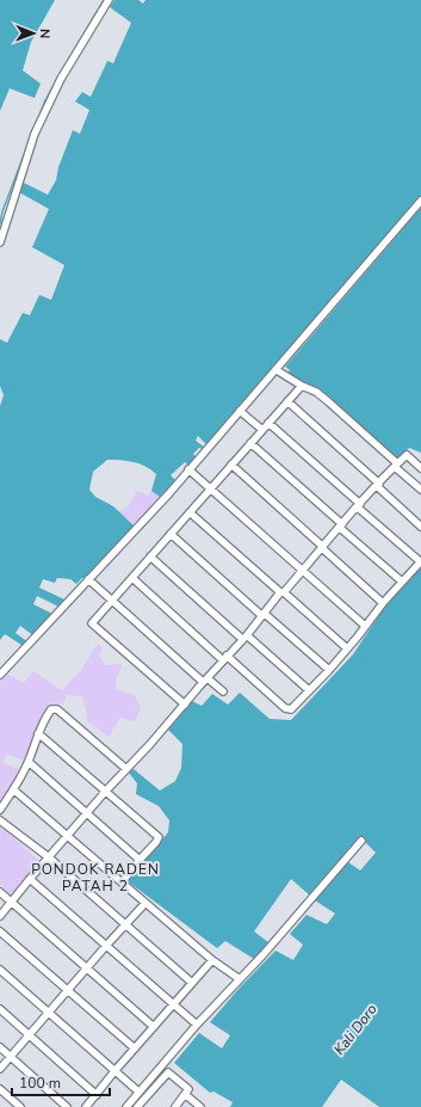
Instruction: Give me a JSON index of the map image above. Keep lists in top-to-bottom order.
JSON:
{
  "districts": ["PONDOK RADEN PATAH 2"],
  "water": ["Kali Doro"],
  "scale_bar": "100 m",
  "north": "right"
}
